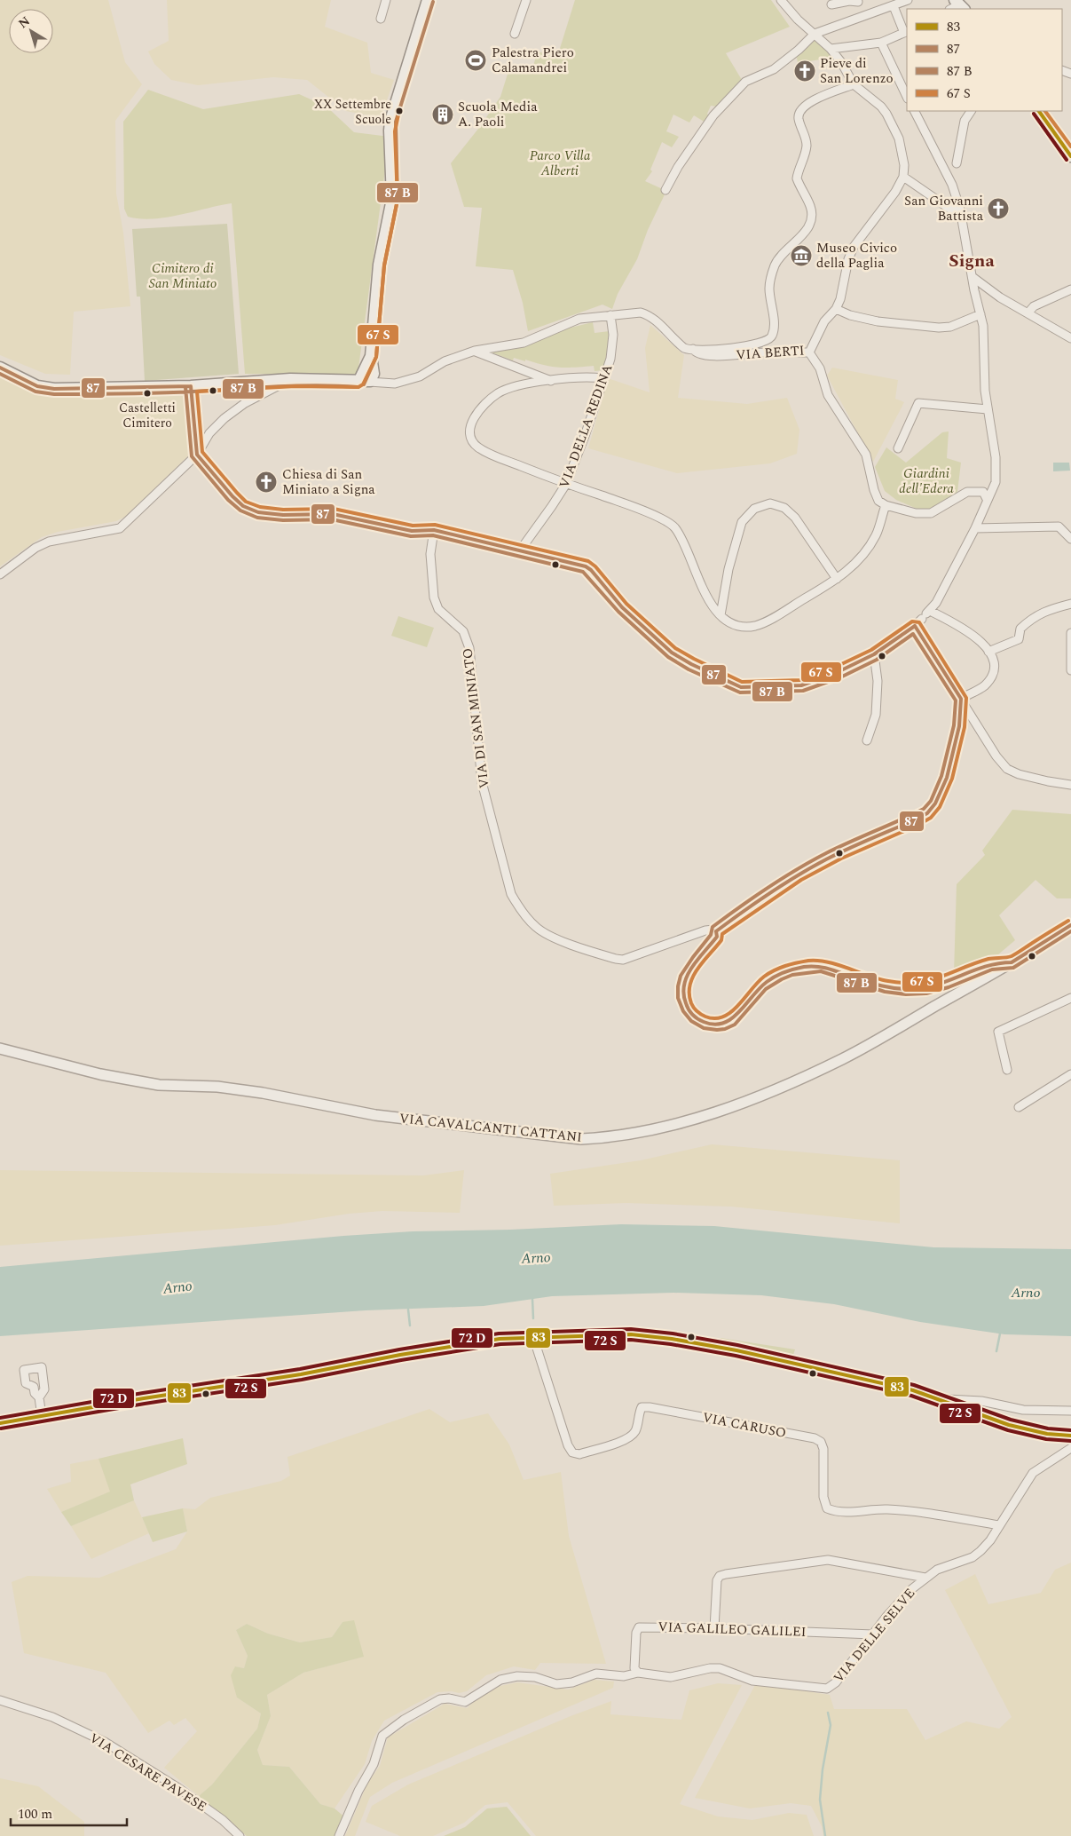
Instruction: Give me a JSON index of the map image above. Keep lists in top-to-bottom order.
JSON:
{
  "streets": {
    "street": [
      "VIA BERTI",
      "VIA DELLA REDINA",
      "VIA DI SAN MINIATO",
      "VIA CAVALCANTI CATTANI",
      "VIA CARUSO",
      "VIA GALILEO GALILEI",
      "VIA DELLE SELVE",
      "VIA CESARE PAVESE"
    ]
  },
  "crossings": [
    ["VIA BERTI", "VIA DELLA REDINA"],
    ["VIA CARUSO", "VIA DELLE SELVE"],
    ["VIA GALILEO GALILEI", "VIA DELLE SELVE"]
  ],
  "districts": ["Signa"],
  "water": ["Arno"],
  "parks": ["Parco Villa Alberti", "Cimitero di San Miniato", "Giardini dell'Edera"],
  "places": {
    "sports": ["Palestra Piero Calamandrei"],
    "church": ["Pieve di San Lorenzo", "San Giovanni Battista", "Chiesa di San Miniato a Signa"],
    "other": ["XX Settembre Scuole", "Castelletti Cimitero"],
    "building": ["Scuola Media A. Paoli"],
    "museum": ["Museo Civico della Paglia"]
  },
  "lines": ["transit line 83", "transit line 87"],
  "legend": [
    "83",
    "87",
    "87 B",
    "67 S"
  ],
  "scale_bar": "100 m",
  "north": "top left"
}
